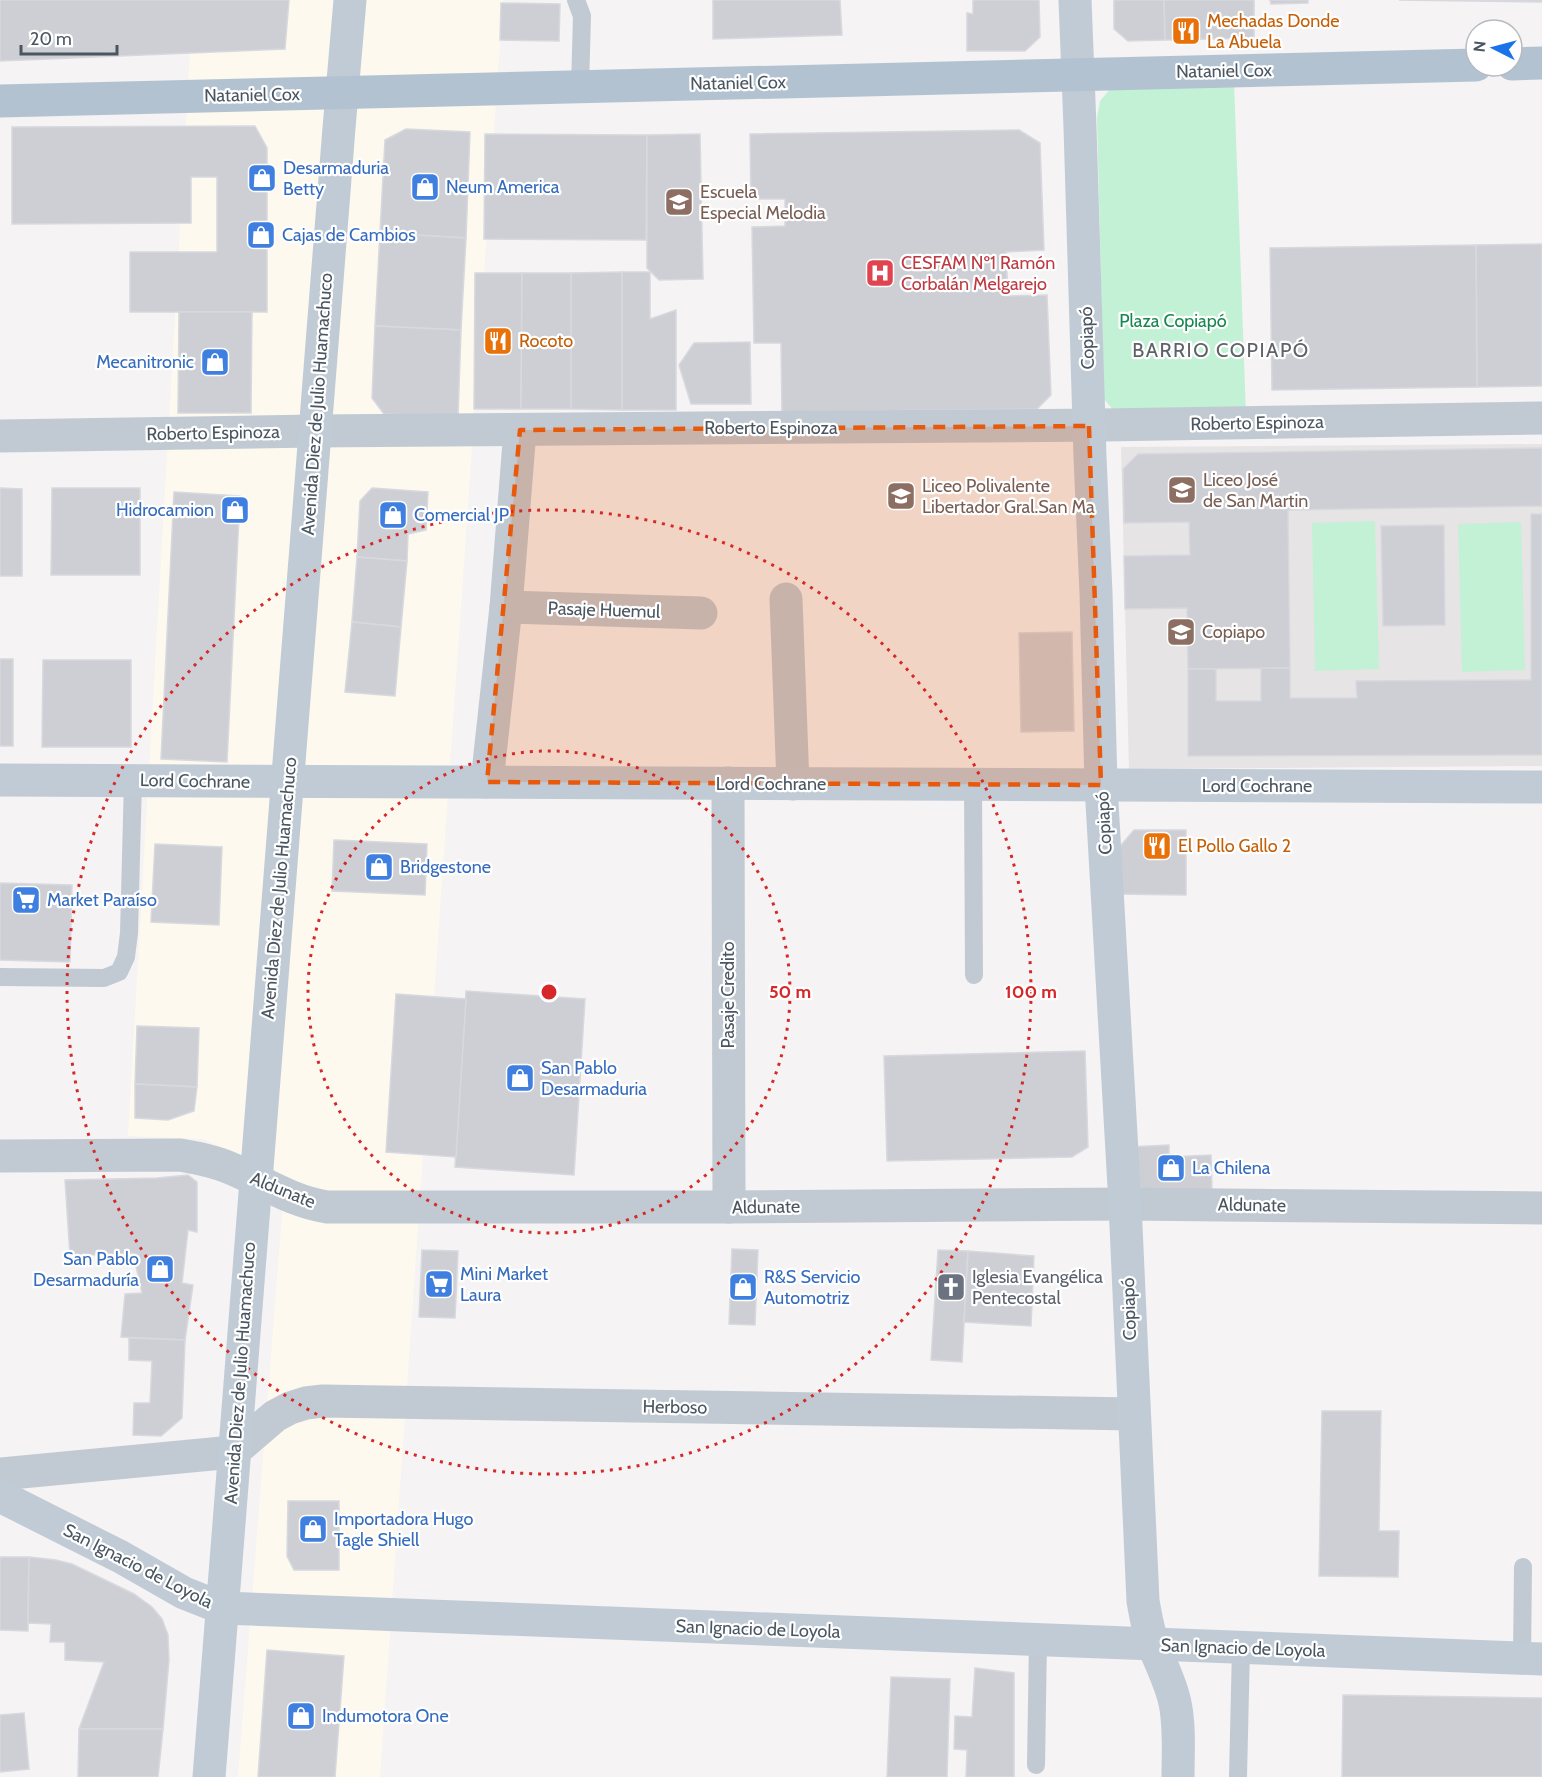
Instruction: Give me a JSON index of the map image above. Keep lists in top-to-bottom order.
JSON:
{
  "streets": {
    "main road": ["Nataniel Cox"],
    "street": [
      "Copiapó",
      "Avenida Diez de Julio Huamachuco",
      "Roberto Espinoza",
      "Pasaje Huemul",
      "Lord Cochrane",
      "Pasaje Credito",
      "Aldunate",
      "Herboso",
      "San Ignacio de Loyola"
    ]
  },
  "crossings": [
    ["Nataniel Cox", "Copiapó"],
    ["Nataniel Cox", "Avenida Diez de Julio Huamachuco"],
    ["Copiapó", "Roberto Espinoza"],
    ["Copiapó", "Lord Cochrane"],
    ["Copiapó", "Aldunate"],
    ["Copiapó", "Herboso"],
    ["Copiapó", "San Ignacio de Loyola"],
    ["Avenida Diez de Julio Huamachuco", "Roberto Espinoza"],
    ["Avenida Diez de Julio Huamachuco", "Lord Cochrane"],
    ["Avenida Diez de Julio Huamachuco", "Aldunate"],
    ["Avenida Diez de Julio Huamachuco", "Herboso"],
    ["Avenida Diez de Julio Huamachuco", "San Ignacio de Loyola"],
    ["Lord Cochrane", "Pasaje Credito"],
    ["Pasaje Credito", "Aldunate"]
  ],
  "districts": ["BARRIO COPIAPÓ"],
  "parks": ["Plaza Copiapó"],
  "places": {
    "restaurant": ["Mechadas Donde La Abuela", "Rocoto", "El Pollo Gallo 2"],
    "shop": [
      "Desarmaduria Betty",
      "Neum America",
      "Cajas de Cambios",
      "Mecanitronic",
      "Hidrocamion",
      "Comercial JP",
      "Bridgestone",
      "San Pablo Desarmaduria",
      "La Chilena",
      "San Pablo Desarmaduría",
      "R&S Servicio Automotriz",
      "Importadora Hugo Tagle Shiell",
      "Indumotora One"
    ],
    "school or university": [
      "Escuela Especial Melodia",
      "Liceo José de San Martin",
      "Liceo Polivalente Libertador Gral.San Ma",
      "Copiapo"
    ],
    "hospital": ["CESFAM Nº1 Ramón Corbalán Melgarejo"],
    "supermarket": ["Market Paraíso", "Mini Market Laura"],
    "church": ["Iglesia Evangélica Pentecostal"]
  },
  "scale_bar": "20 m",
  "north": "left",
  "rings": ["50 m", "100 m"]
}
